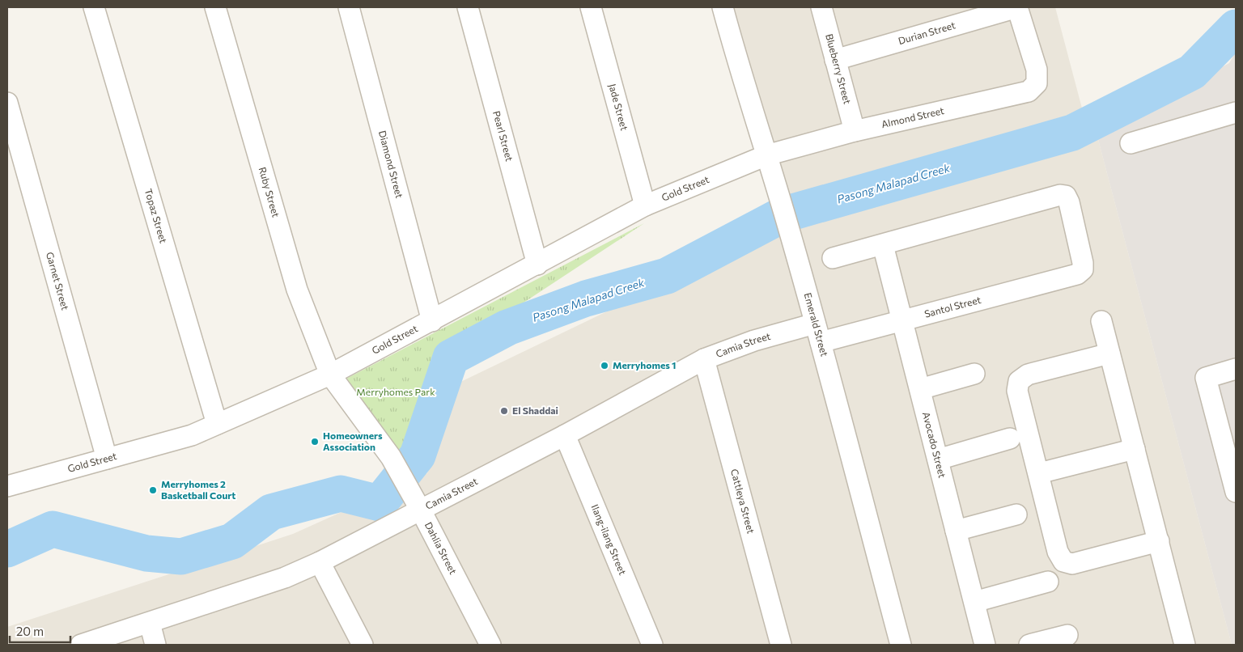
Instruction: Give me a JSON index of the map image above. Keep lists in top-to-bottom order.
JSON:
{
  "streets": {
    "street": [
      "Durian Street",
      "Blueberry Street",
      "Jade Street",
      "Almond Street",
      "Pearl Street",
      "Diamond Street",
      "Gold Street",
      "Ruby Street",
      "Topaz Street",
      "Garnet Street",
      "Santol Street",
      "Emerald Street",
      "Camia Street",
      "Avocado Street",
      "Cattleya Street",
      "Ilang-ilang Street",
      "Dahlia Street"
    ]
  },
  "crossings": [
    ["Durian Street", "Blueberry Street"],
    ["Durian Street", "Almond Street"],
    ["Blueberry Street", "Almond Street"],
    ["Jade Street", "Gold Street"],
    ["Almond Street", "Gold Street"],
    ["Almond Street", "Emerald Street"],
    ["Pearl Street", "Gold Street"],
    ["Diamond Street", "Gold Street"],
    ["Gold Street", "Ruby Street"],
    ["Gold Street", "Topaz Street"],
    ["Gold Street", "Garnet Street"],
    ["Gold Street", "Emerald Street"],
    ["Gold Street", "Dahlia Street"],
    ["Ruby Street", "Dahlia Street"],
    ["Santol Street", "Emerald Street"],
    ["Santol Street", "Avocado Street"],
    ["Emerald Street", "Camia Street"],
    ["Camia Street", "Cattleya Street"],
    ["Camia Street", "Ilang-ilang Street"],
    ["Camia Street", "Dahlia Street"]
  ],
  "water": ["Pasong Malapad Creek"],
  "parks": ["Merryhomes Park"],
  "places": [
    "Merryhomes 1",
    "El Shaddai",
    "Homeowners Association",
    "Merryhomes 2 Basketball Court"
  ],
  "scale_bar": "20 m"
}
